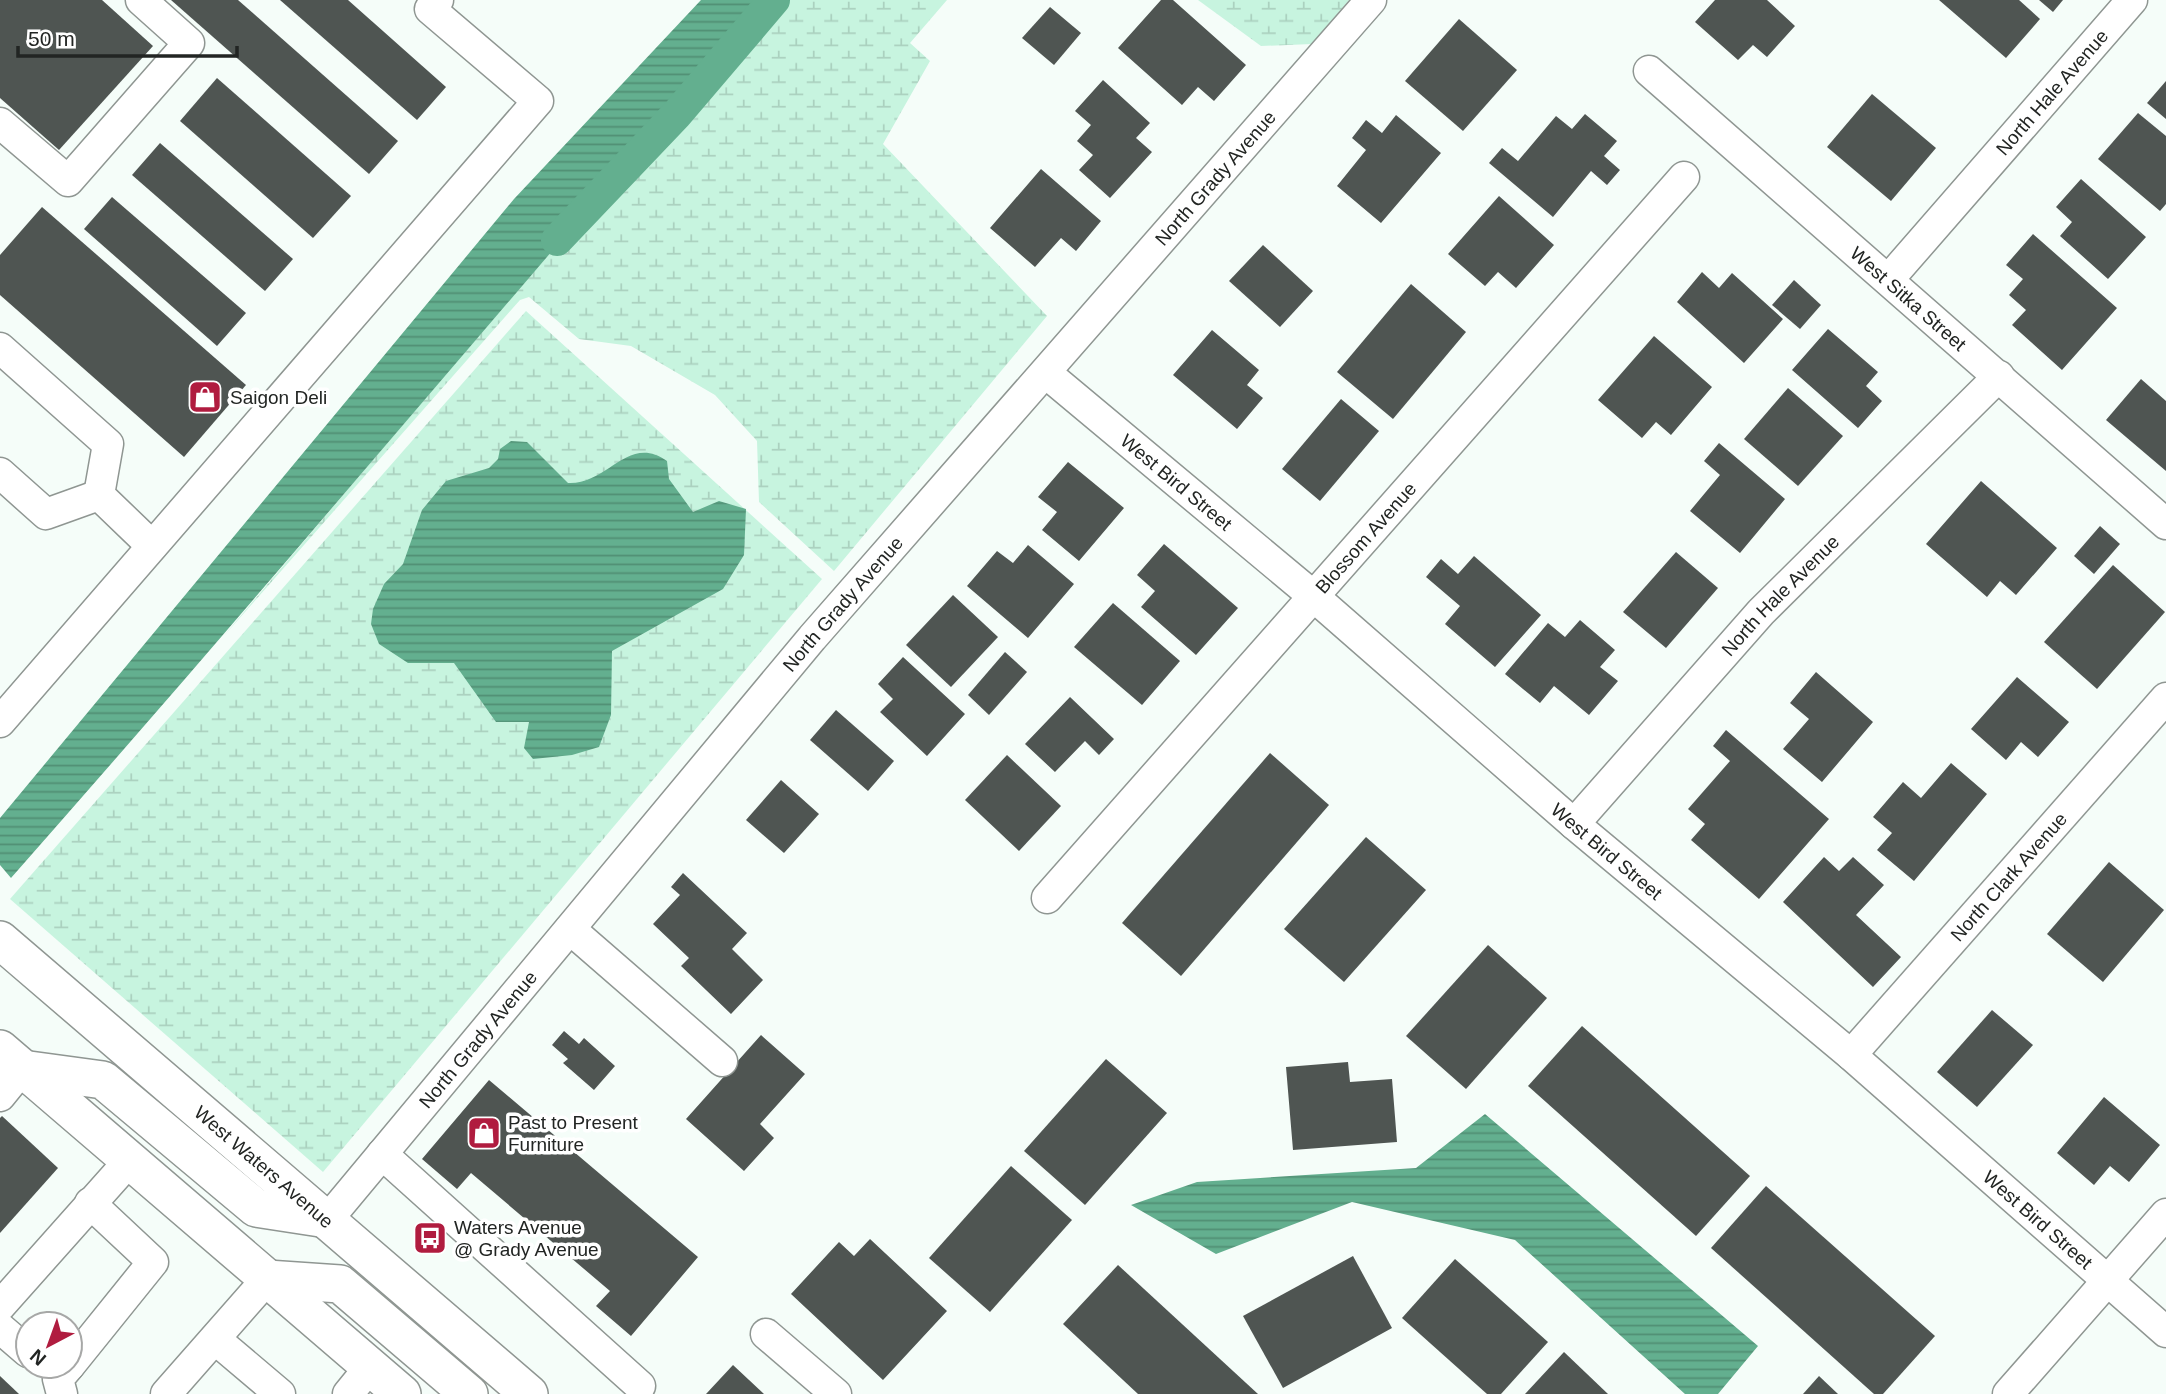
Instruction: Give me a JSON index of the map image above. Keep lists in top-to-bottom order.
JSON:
{
  "streets": {
    "main road": ["West Waters Avenue"],
    "street": [
      "North Hale Avenue",
      "North Grady Avenue",
      "West Sitka Street",
      "West Bird Street",
      "Blossom Avenue",
      "North Clark Avenue"
    ]
  },
  "crossings": [
    ["North Hale Avenue", "West Sitka Street"],
    ["North Hale Avenue", "West Bird Street"],
    ["North Grady Avenue", "West Bird Street"],
    ["North Grady Avenue", "West Waters Avenue"],
    ["West Bird Street", "Blossom Avenue"],
    ["West Bird Street", "North Clark Avenue"]
  ],
  "places": {
    "shop": ["Saigon Deli", "Past to Present Furniture"],
    "bus stop": ["Waters Avenue @ Grady Avenue"]
  },
  "scale_bar": "50 m",
  "north": "bottom left"
}
